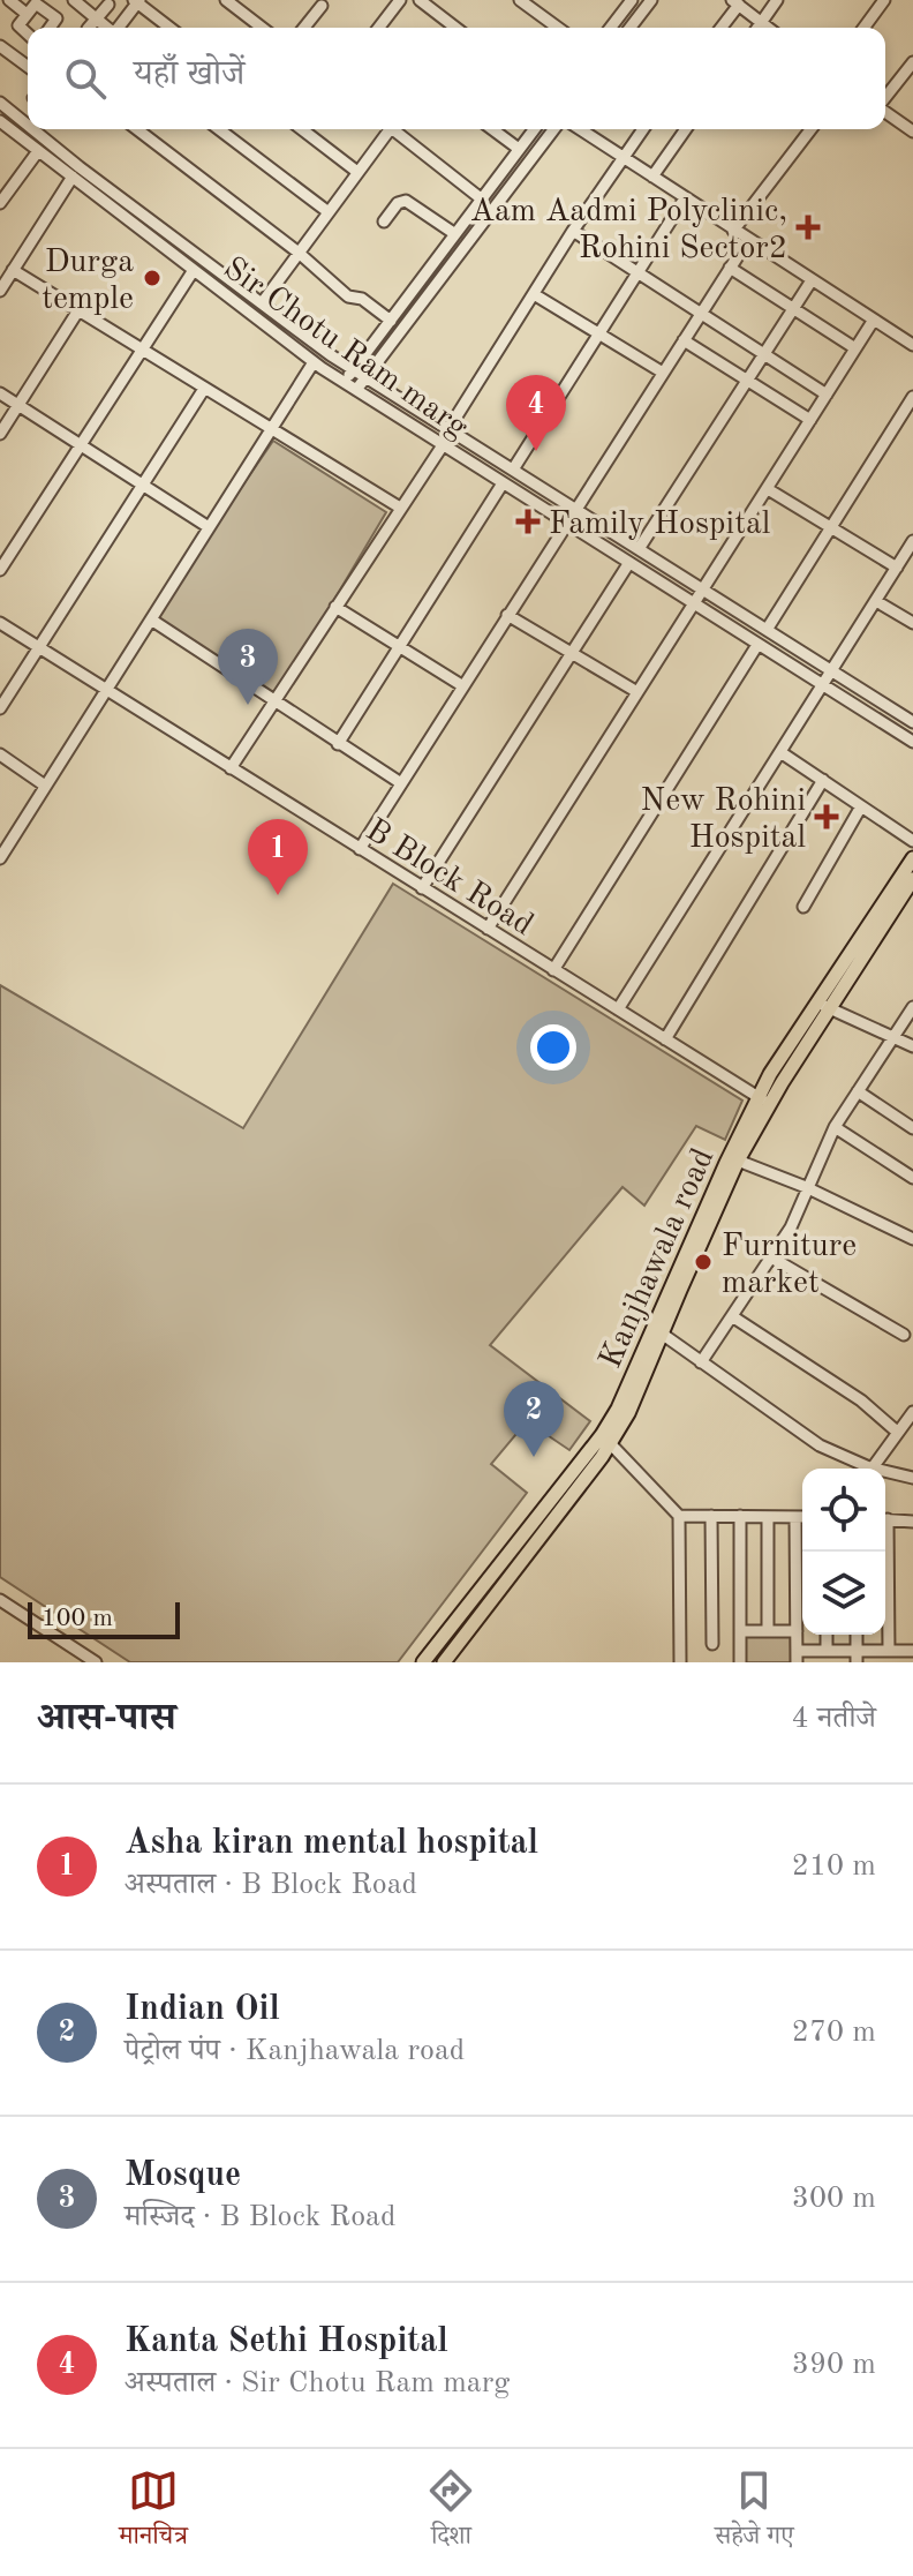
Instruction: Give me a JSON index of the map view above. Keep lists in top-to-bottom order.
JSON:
{
  "streets": {
    "main road": ["Kanjhawala road"],
    "street": ["Sir Chotu Ram marg", "B Block Road"]
  },
  "crossings": [
    ["B Block Road", "Kanjhawala road"]
  ],
  "places": {
    "health": ["Aam Aadmi Polyclinic, Rohini Sector2", "Family Hospital", "New Rohini Hospital"],
    "other": ["Durga temple", "Furniture market"]
  },
  "scale_bar": "100 m",
  "page": {
    "search": "यहाँ खोजें",
    "pins": [
      "4",
      "3",
      "1",
      "2"
    ],
    "scale": "100 m",
    "heading": ["आस-पास", "4 नतीजे"],
    "list": [
      {
        "mark": "1",
        "name": "Asha kiran mental hospital",
        "note": "अस्पताल · B Block Road",
        "value": "210 m"
      },
      {
        "mark": "2",
        "name": "Indian Oil",
        "note": "पेट्रोल पंप · Kanjhawala road",
        "value": "270 m"
      },
      {
        "mark": "3",
        "name": "Mosque",
        "note": "मस्जिद · B Block Road",
        "value": "300 m"
      },
      {
        "mark": "4",
        "name": "Kanta Sethi Hospital",
        "note": "अस्पताल · Sir Chotu Ram marg",
        "value": "390 m"
      }
    ],
    "nav": ["मानचित्र", "दिशा", "सहेजे गए"]
  }
}
